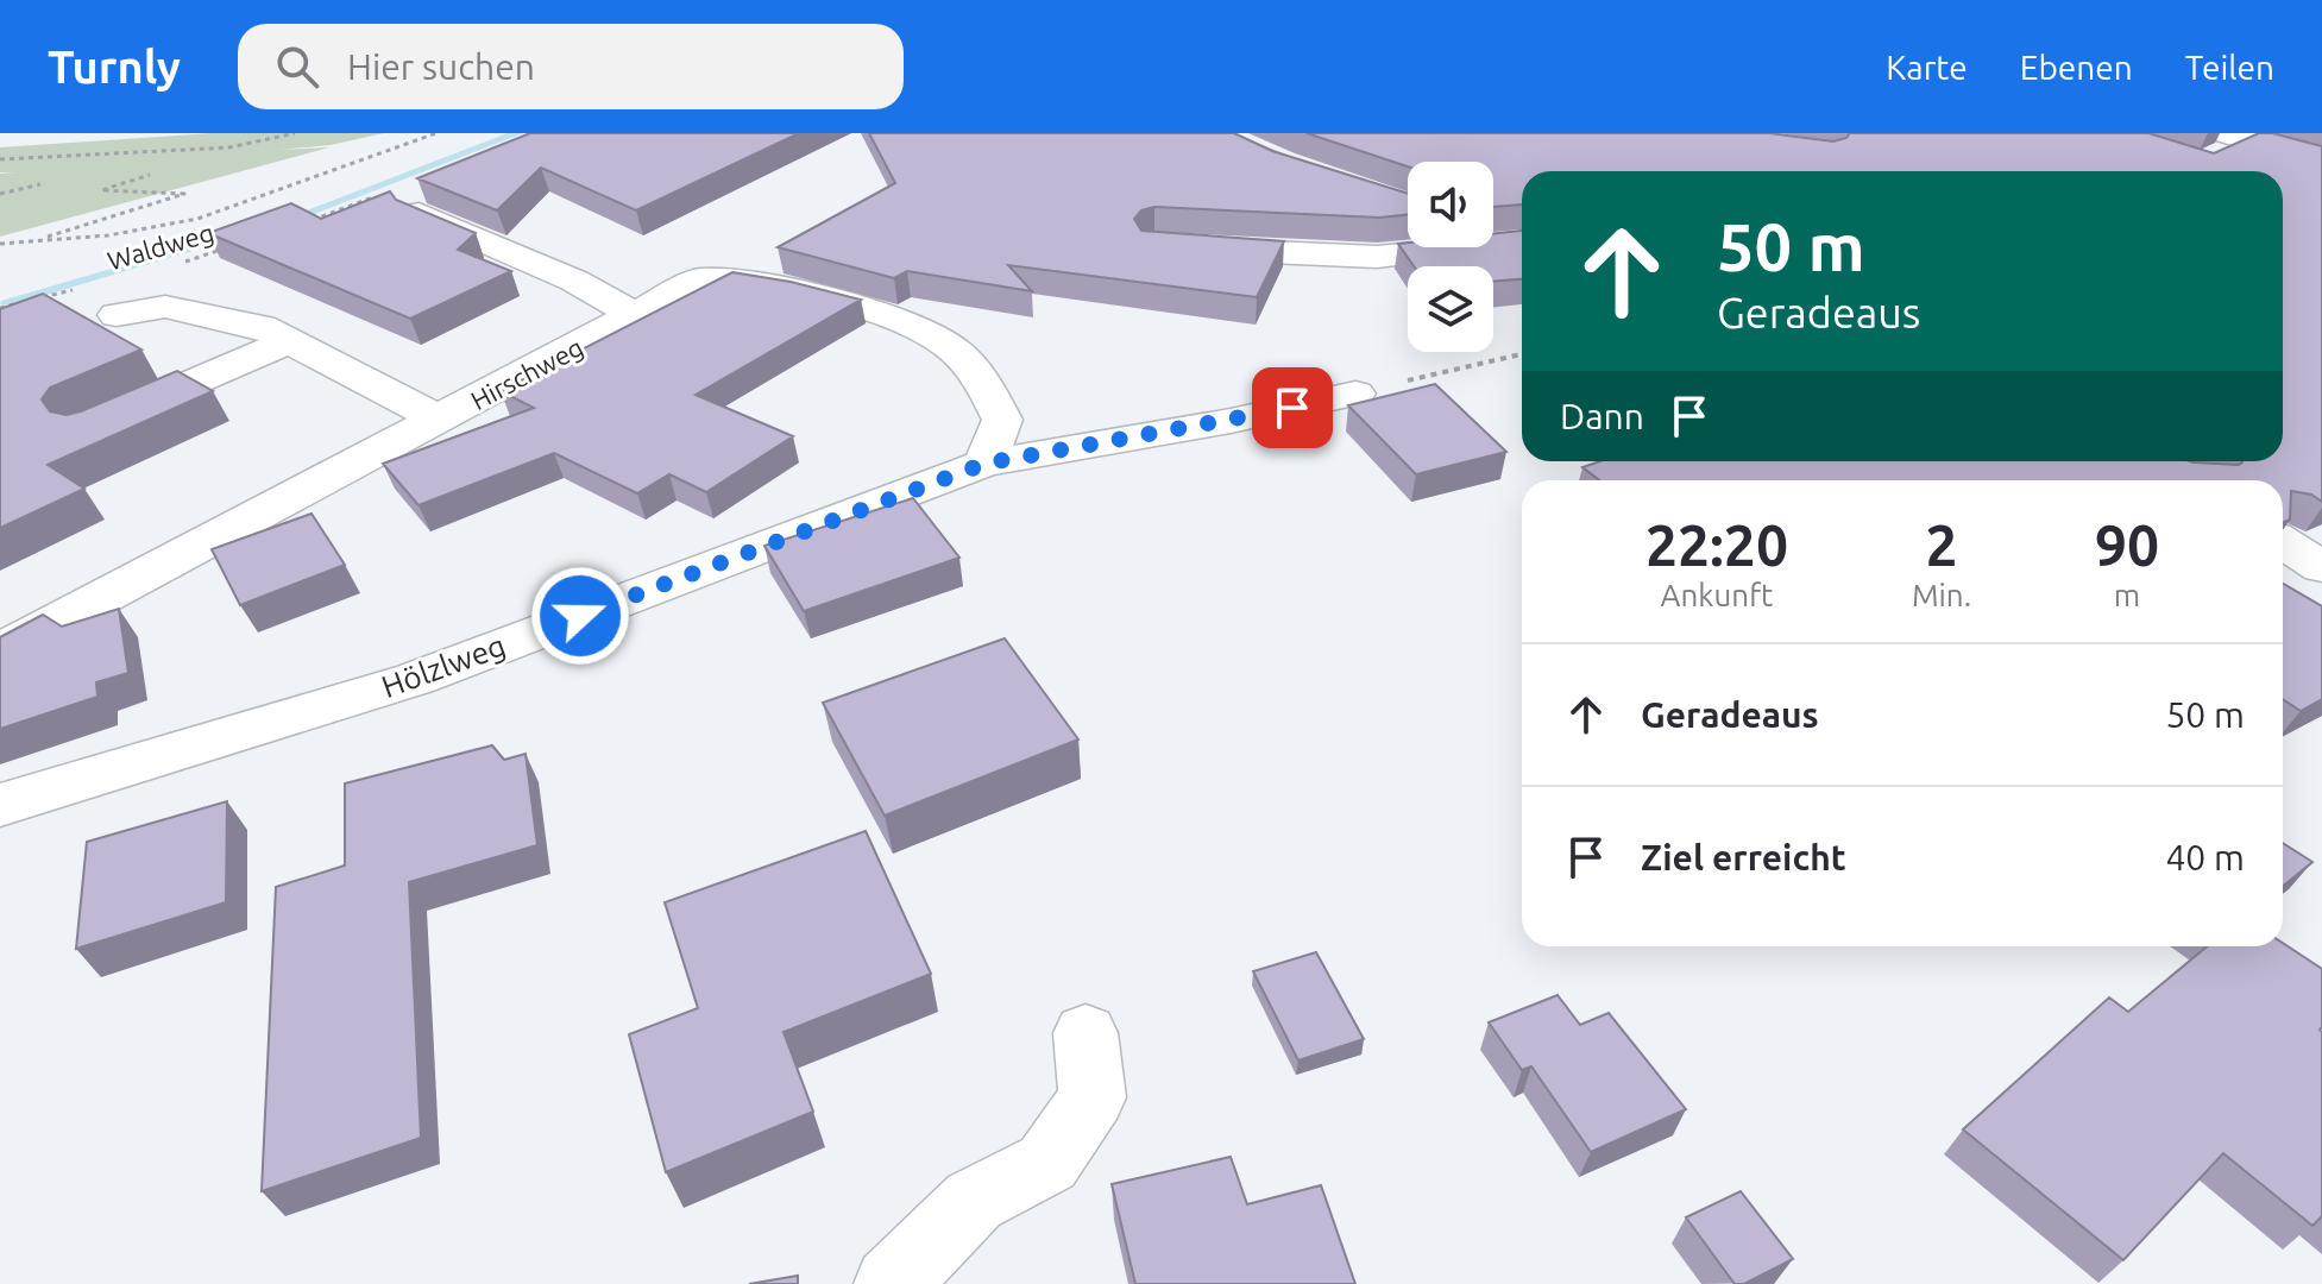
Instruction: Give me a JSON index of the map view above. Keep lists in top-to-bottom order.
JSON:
{
  "streets": {
    "street": ["Hirschweg", "Hölzlweg"],
    "path": ["Waldweg"]
  },
  "crossings": [
    ["Hirschweg", "Hölzlweg"]
  ],
  "page": {
    "header": "Turnly",
    "search": "Hier suchen",
    "nav": ["Karte", "Ebenen", "Teilen"],
    "turn": ["50 m", "Geradeaus"],
    "then": "Dann",
    "eta": [
      "22:20",
      "Ankunft",
      "2",
      "Min.",
      "90",
      "m"
    ],
    "list": [
      {
        "name": "Geradeaus",
        "value": "50 m"
      },
      {
        "name": "Ziel erreicht",
        "value": "40 m"
      }
    ]
  }
}
